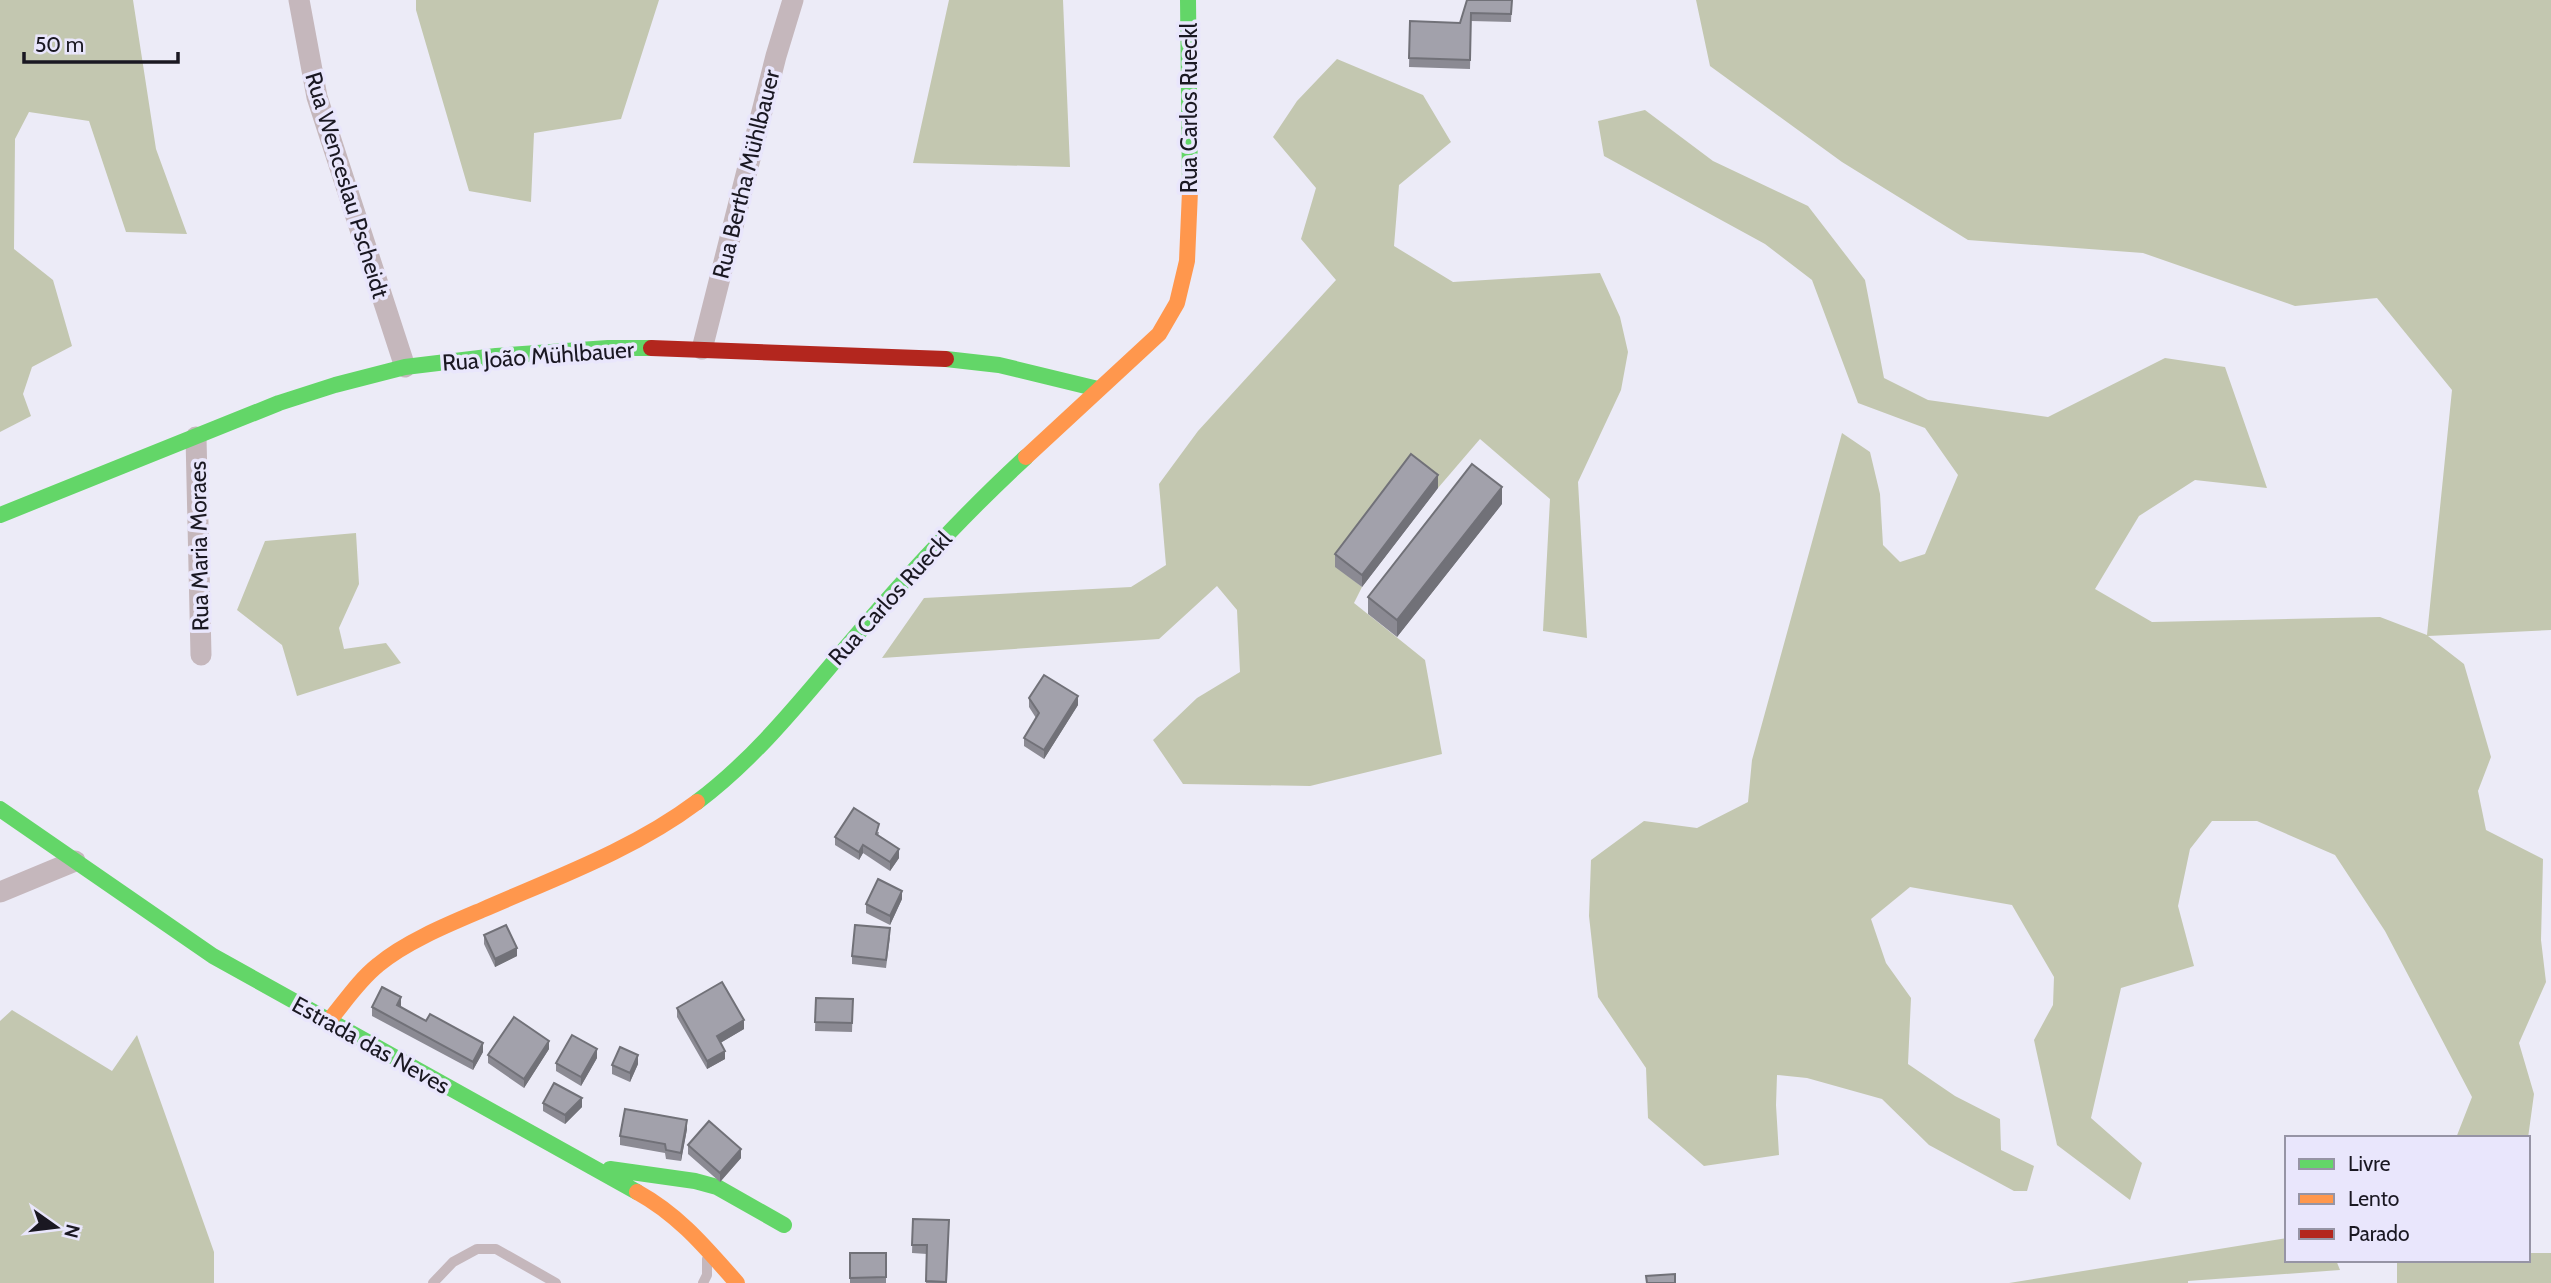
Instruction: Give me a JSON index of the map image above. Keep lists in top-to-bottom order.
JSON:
{
  "streets": {
    "street": [
      "Rua Carlos Rueckl",
      "Rua Bertha Mühlbauer",
      "Rua Wenceslau Pscheidt",
      "Rua João Mühlbauer",
      "Rua Maria Moraes",
      "Estrada das Neves"
    ]
  },
  "crossings": [
    ["Rua Carlos Rueckl", "Rua João Mühlbauer"],
    ["Rua Carlos Rueckl", "Estrada das Neves"],
    ["Rua Bertha Mühlbauer", "Rua João Mühlbauer"],
    ["Rua Wenceslau Pscheidt", "Rua João Mühlbauer"],
    ["Rua João Mühlbauer", "Rua Maria Moraes"]
  ],
  "legend": ["Livre", "Lento", "Parado"],
  "scale_bar": "50 m",
  "north": "right"
}
